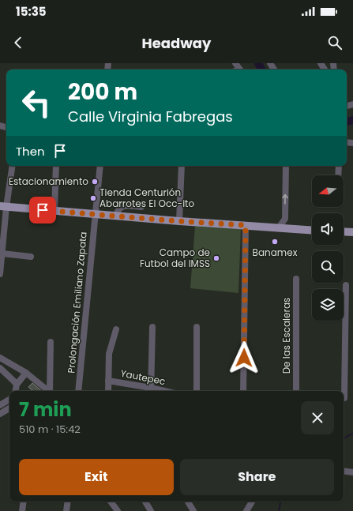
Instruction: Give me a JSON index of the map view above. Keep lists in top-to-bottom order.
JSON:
{
  "streets": {
    "street": ["Prolongación Emiliano Zapata", "De las Escaleras", "Yautepec"]
  },
  "places": [
    "Estacionamiento",
    "Tienda Centurión Abarrotes El Occ-ito",
    "Banamex",
    "Campo de Futbol del IMSS"
  ],
  "north": "left",
  "page": {
    "status": "15:35",
    "header": "Headway",
    "turn": ["200 m", "Calle Virginia Fabregas"],
    "then": "Then",
    "heading": ["7 min", "510 m · 15:42"],
    "buttons": ["Exit", "Share"]
  }
}
